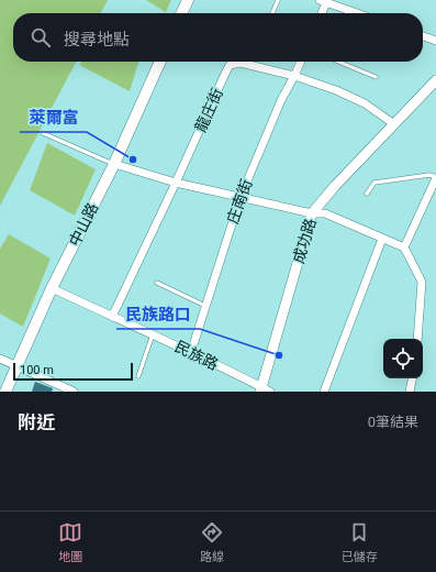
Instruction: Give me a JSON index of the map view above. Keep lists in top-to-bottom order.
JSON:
{
  "streets": {
    "main road": ["中山路"],
    "street": [
      "龍庄街",
      "庄南街",
      "成功路",
      "民族路"
    ]
  },
  "crossings": [
    ["龍庄街", "庄南街"],
    ["龍庄街", "成功路"],
    ["龍庄街", "民族路"],
    ["庄南街", "民族路"],
    ["中山路", "民族路"],
    ["成功路", "民族路"]
  ],
  "places": ["萊爾富", "民族路口"],
  "scale_bar": "100 m",
  "page": {
    "search": "搜尋地點",
    "scale": "100 m",
    "heading": ["附近", "0筆結果"],
    "nav": ["地圖", "路線", "已儲存"]
  }
}
